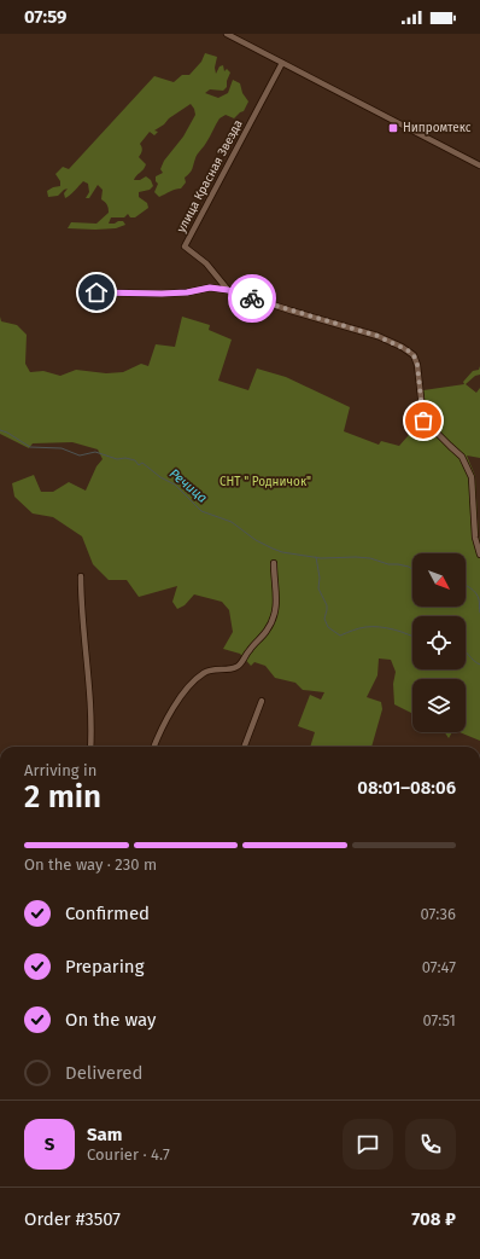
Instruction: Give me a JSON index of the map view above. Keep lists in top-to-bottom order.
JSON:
{
  "streets": {
    "street": ["улица Красная Звезда"]
  },
  "water": ["Речица"],
  "parks": ["СНТ \" Родничок\""],
  "places": {
    "transit": ["Нипромтекс"]
  },
  "north": "bottom right",
  "page": {
    "status": "07:59",
    "heading": ["2 min", "Arriving in", "08:01–08:06"],
    "panel": [
      "Sam",
      "Courier · 4.7",
      "Order #3507",
      "708 ₽"
    ],
    "bar": "On the way · 230 m",
    "list": [
      ["Confirmed", "07:36"],
      ["Preparing", "07:47"],
      ["On the way", "07:51"],
      "Delivered"
    ],
    "round": "S"
  }
}
